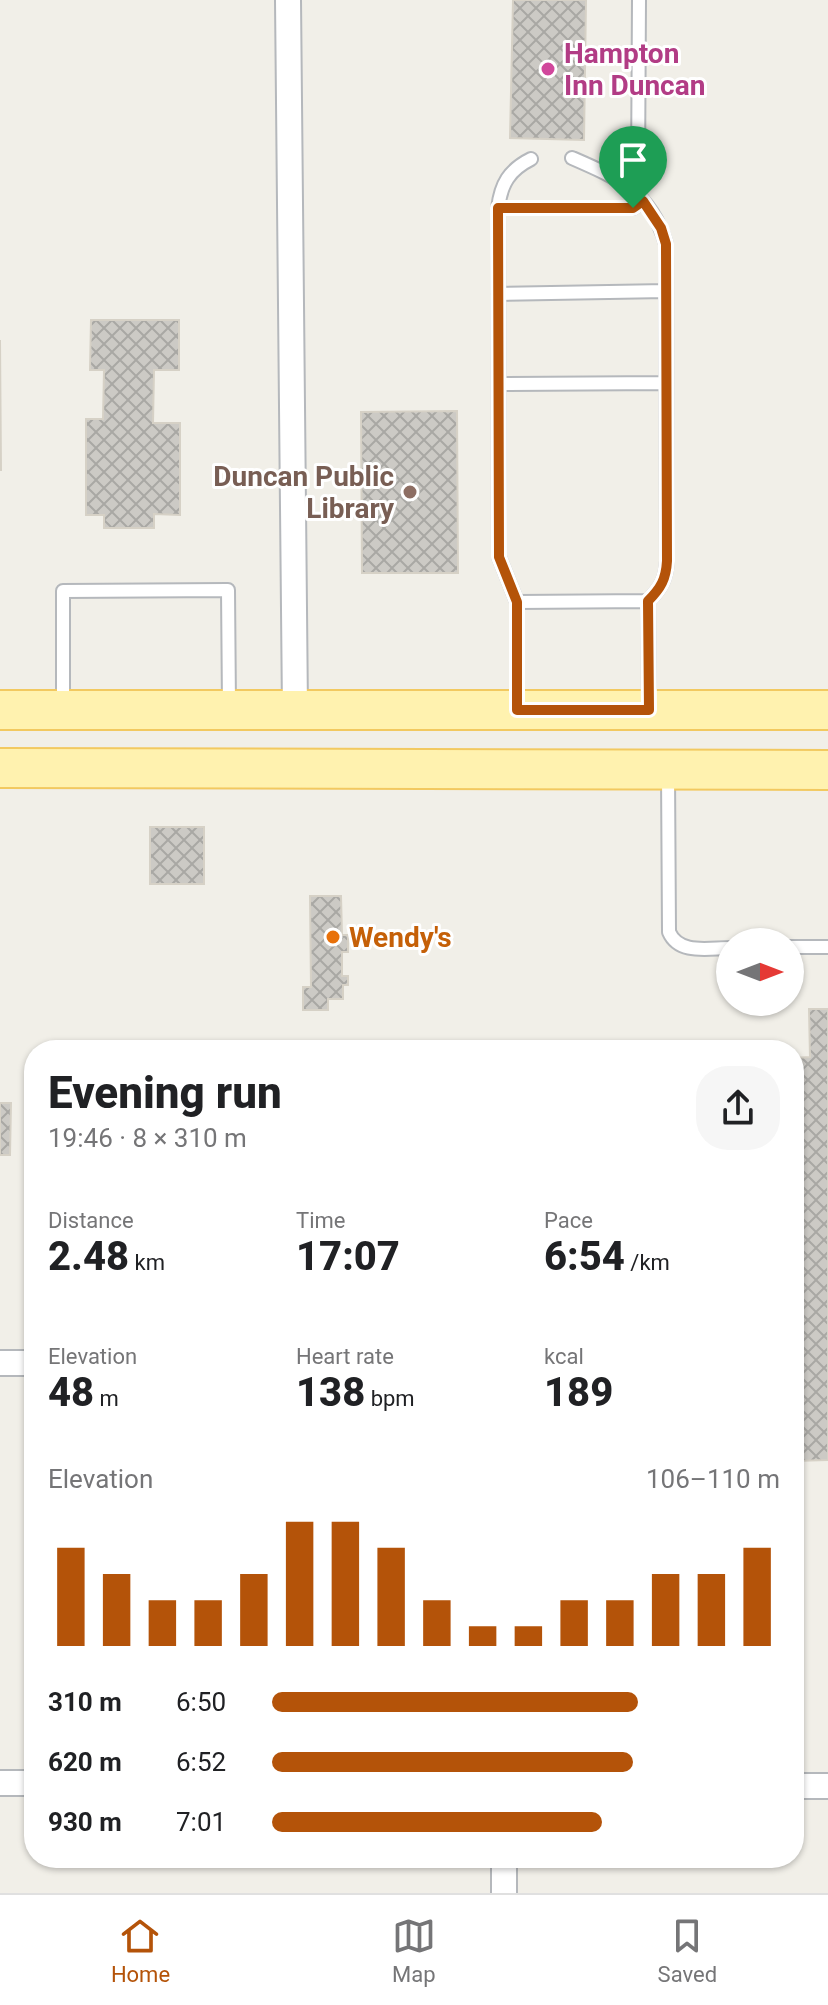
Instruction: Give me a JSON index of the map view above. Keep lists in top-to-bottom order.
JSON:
{
  "places": ["Hampton Inn Duncan", "Duncan Public Library", "Wendy's"],
  "north": "right",
  "page": {
    "heading": ["Evening run", "19:46 · 8 × 310 m"],
    "stats": [
      ["Distance", "2.48 km"],
      ["Time", "17:07"],
      ["Pace", "6:54 /km"],
      ["Elevation", "48 m"],
      ["Heart rate", "138 bpm"],
      ["kcal", "189"]
    ],
    "chart": ["Elevation", "106–110 m"],
    "list": [
      {
        "name": "310 m",
        "note": "6:50"
      },
      {
        "name": "620 m",
        "note": "6:52"
      },
      {
        "name": "930 m",
        "note": "7:01"
      }
    ],
    "tabs": ["Home", "Map", "Saved"]
  }
}
